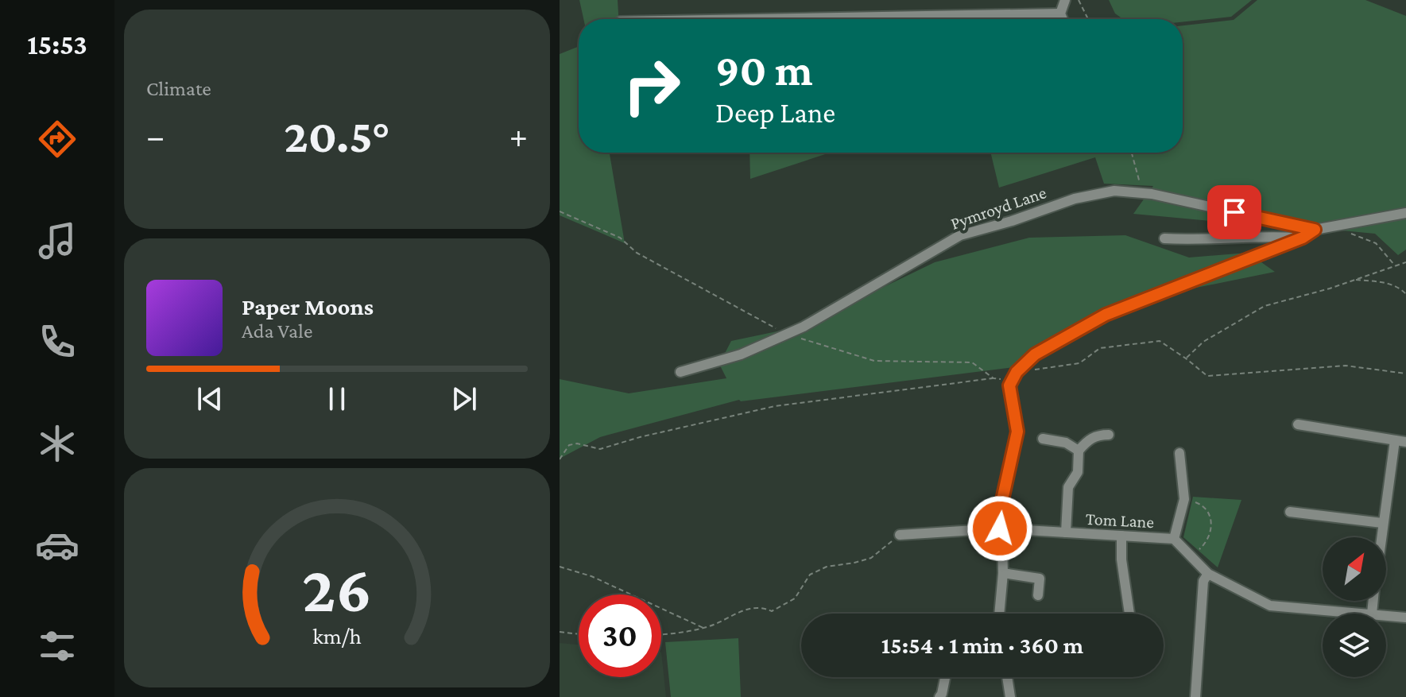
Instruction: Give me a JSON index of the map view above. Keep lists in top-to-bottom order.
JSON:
{
  "streets": {
    "street": ["Pymroyd Lane", "Tom Lane"]
  },
  "north": "top right",
  "page": {
    "tabs": "15:53",
    "tile": "Climate",
    "turn": ["90 m", "Deep Lane"],
    "heat": ["−", "20.5°", "+"],
    "song": ["Paper Moons", "Ada Vale"],
    "limit": "30",
    "trip": "15:54 · 1 min · 360 m",
    "gauge": ["26", "km/h"]
  }
}
